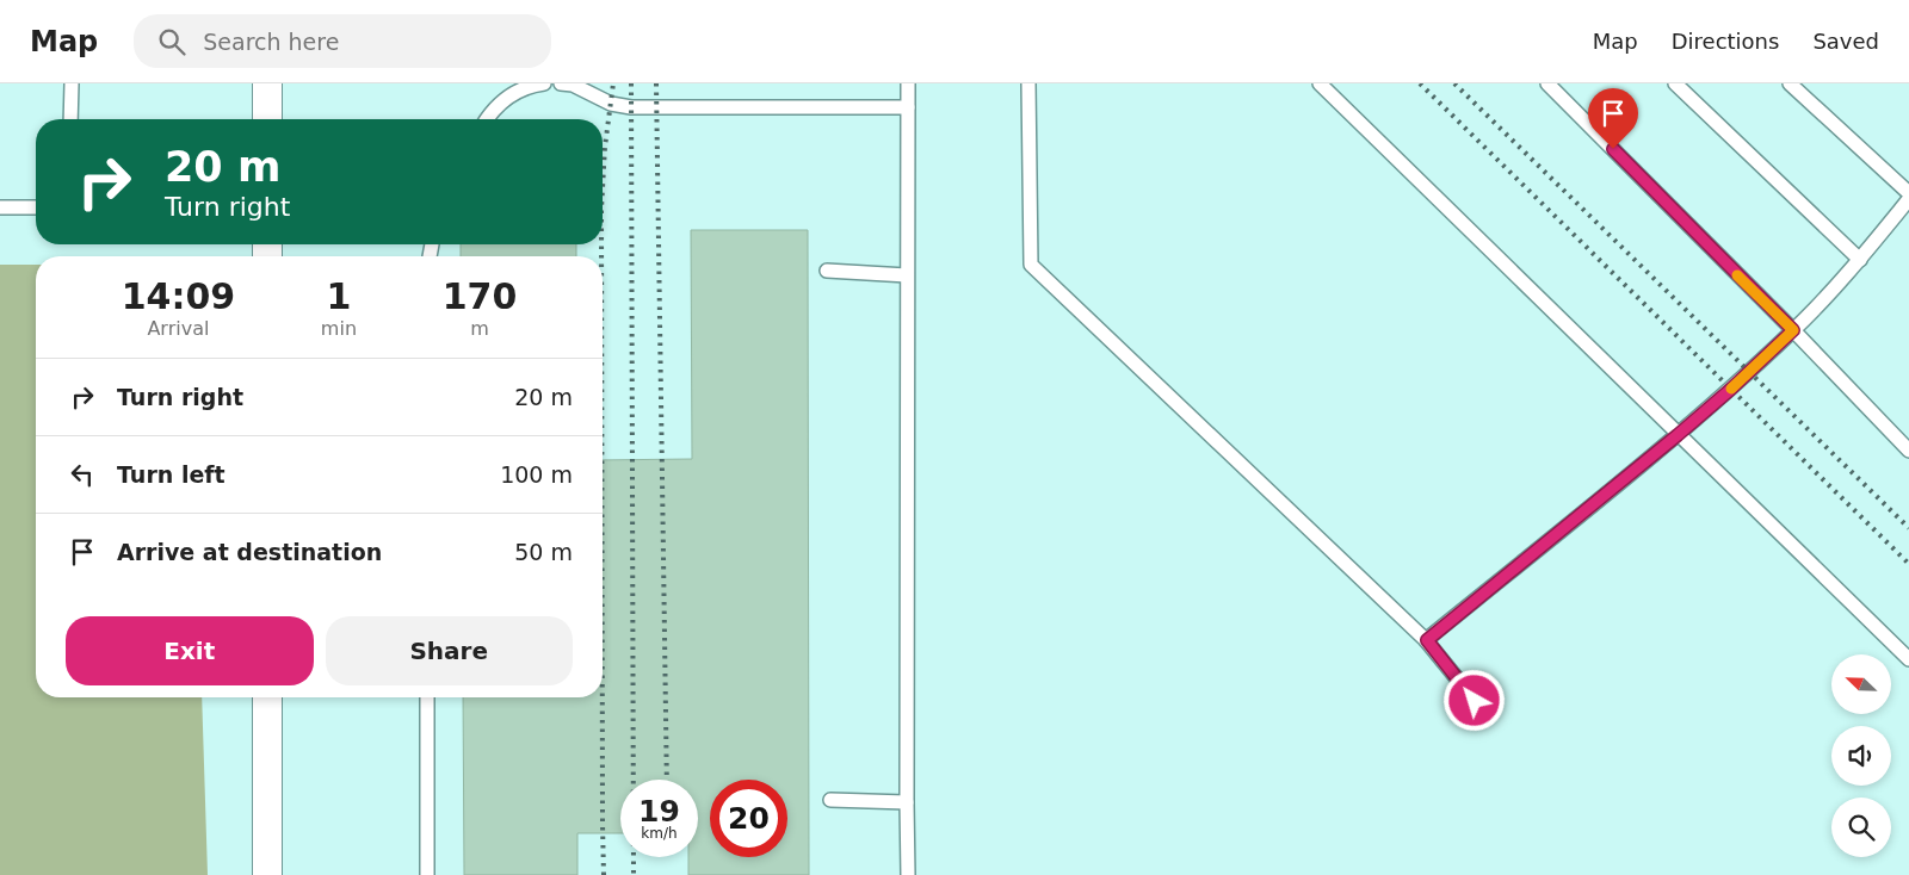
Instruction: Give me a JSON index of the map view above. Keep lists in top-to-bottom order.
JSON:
{
  "north": "top left",
  "page": {
    "header": "Map",
    "search": "Search here",
    "nav": ["Map", "Directions", "Saved"],
    "turn": ["20 m", "Turn right"],
    "eta": [
      "14:09",
      "Arrival",
      "1",
      "min",
      "170",
      "m"
    ],
    "list": [
      {
        "name": "Turn right",
        "value": "20 m"
      },
      {
        "name": "Turn left",
        "value": "100 m"
      },
      {
        "name": "Arrive at destination",
        "value": "50 m"
      }
    ],
    "buttons": ["Exit", "Share"],
    "speed": "19 km/h",
    "limit": "20"
  }
}
